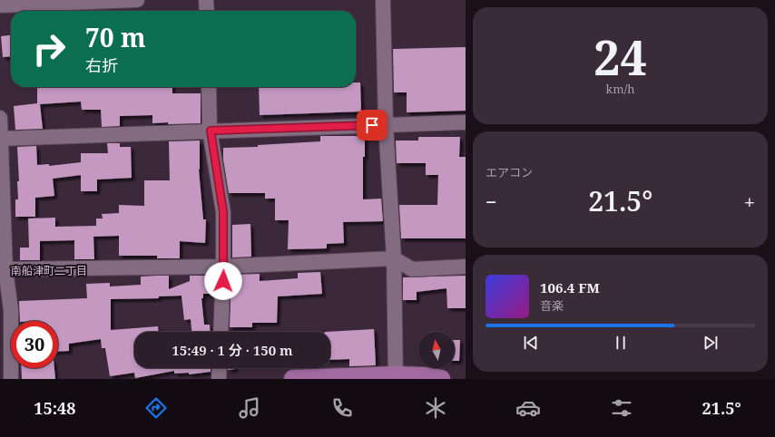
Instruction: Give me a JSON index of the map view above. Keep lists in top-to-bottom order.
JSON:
{
  "districts": ["南船津町二丁目"],
  "north": "top",
  "page": {
    "tile": [
      ["24", "km/h"],
      "エアコン"
    ],
    "turn": ["70 m", "右折"],
    "heat": ["−", "21.5°", "+"],
    "song": ["106.4 FM", "音楽"],
    "limit": "30",
    "trip": "15:49 · 1 分 · 150 m",
    "tabs": ["15:48", "21.5°"]
  }
}
